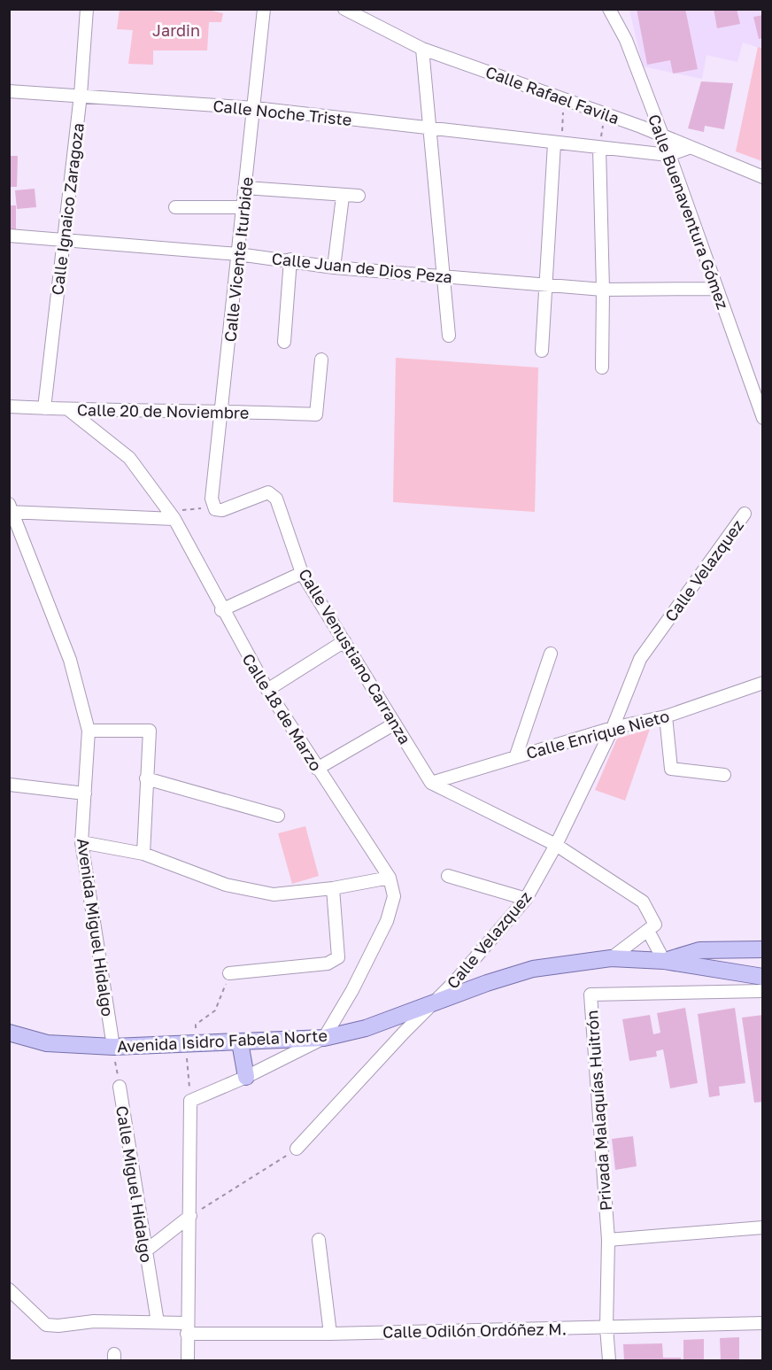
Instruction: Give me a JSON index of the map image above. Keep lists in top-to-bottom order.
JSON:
{
  "streets": {
    "main road": ["Avenida Isidro Fabela Norte"],
    "street": [
      "Calle Rafael Favila",
      "Calle Noche Triste",
      "Calle Ignaico Zaragoza",
      "Calle Buenaventura Gómez",
      "Calle Vicente Iturbide",
      "Calle Juan de Dios Peza",
      "Calle 20 de Noviembre",
      "Calle Velazquez",
      "Calle Venustiano Carranza",
      "Calle 18 de Marzo",
      "Calle Enrique Nieto",
      "Avenida Miguel Hidalgo",
      "Privada Malaquías Huitrón",
      "Calle Miguel Hidalgo",
      "Calle Odilón Ordóñez M."
    ]
  },
  "crossings": [
    ["Calle Rafael Favila", "Calle Noche Triste"],
    ["Calle Rafael Favila", "Calle Buenaventura Gómez"],
    ["Calle Noche Triste", "Calle Ignaico Zaragoza"],
    ["Calle Noche Triste", "Calle Buenaventura Gómez"],
    ["Calle Noche Triste", "Calle Vicente Iturbide"],
    ["Calle Ignaico Zaragoza", "Calle Juan de Dios Peza"],
    ["Calle Ignaico Zaragoza", "Calle 20 de Noviembre"],
    ["Calle Buenaventura Gómez", "Calle Juan de Dios Peza"],
    ["Calle Vicente Iturbide", "Calle Juan de Dios Peza"],
    ["Calle Vicente Iturbide", "Calle 20 de Noviembre"],
    ["Calle Vicente Iturbide", "Calle Venustiano Carranza"],
    ["Calle 20 de Noviembre", "Calle 18 de Marzo"],
    ["Calle Velazquez", "Calle Enrique Nieto"],
    ["Calle Velazquez", "Avenida Isidro Fabela Norte"],
    ["Calle Venustiano Carranza", "Calle Enrique Nieto"],
    ["Calle 18 de Marzo", "Avenida Isidro Fabela Norte"],
    ["Avenida Miguel Hidalgo", "Avenida Isidro Fabela Norte"],
    ["Avenida Miguel Hidalgo", "Calle Miguel Hidalgo"],
    ["Avenida Isidro Fabela Norte", "Calle Miguel Hidalgo"],
    ["Calle Miguel Hidalgo", "Calle Odilón Ordóñez M."]
  ],
  "parks": ["Jardin"]
}
